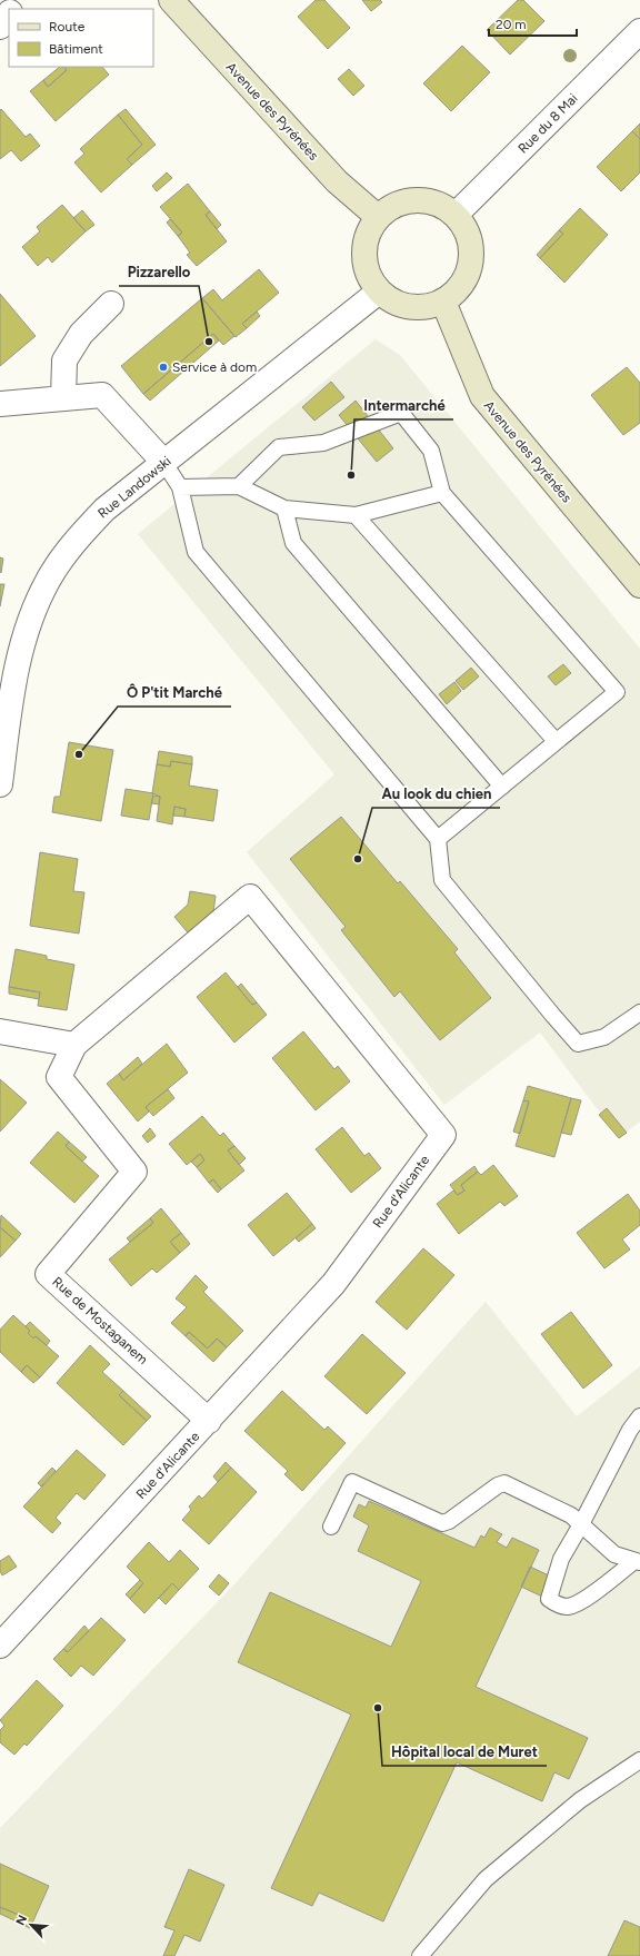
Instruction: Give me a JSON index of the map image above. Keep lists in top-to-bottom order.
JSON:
{
  "streets": {
    "main road": ["Avenue des Pyrénées"],
    "street": [
      "Rue du 8 Mai",
      "Rue Landowski",
      "Rue d'Alicante",
      "Rue de Mostaganem"
    ]
  },
  "crossings": [
    ["Avenue des Pyrénées", "Rue du 8 Mai"],
    ["Avenue des Pyrénées", "Rue Landowski"],
    ["Rue du 8 Mai", "Rue Landowski"],
    ["Rue d'Alicante", "Rue de Mostaganem"]
  ],
  "places": [
    "Pizzarello",
    "Service à dom",
    "Intermarché",
    "Ô P'tit Marché",
    "Au look du chien",
    "Hôpital local de Muret"
  ],
  "legend": ["Route", "Bâtiment"],
  "scale_bar": "20 m",
  "north": "top left"
}
